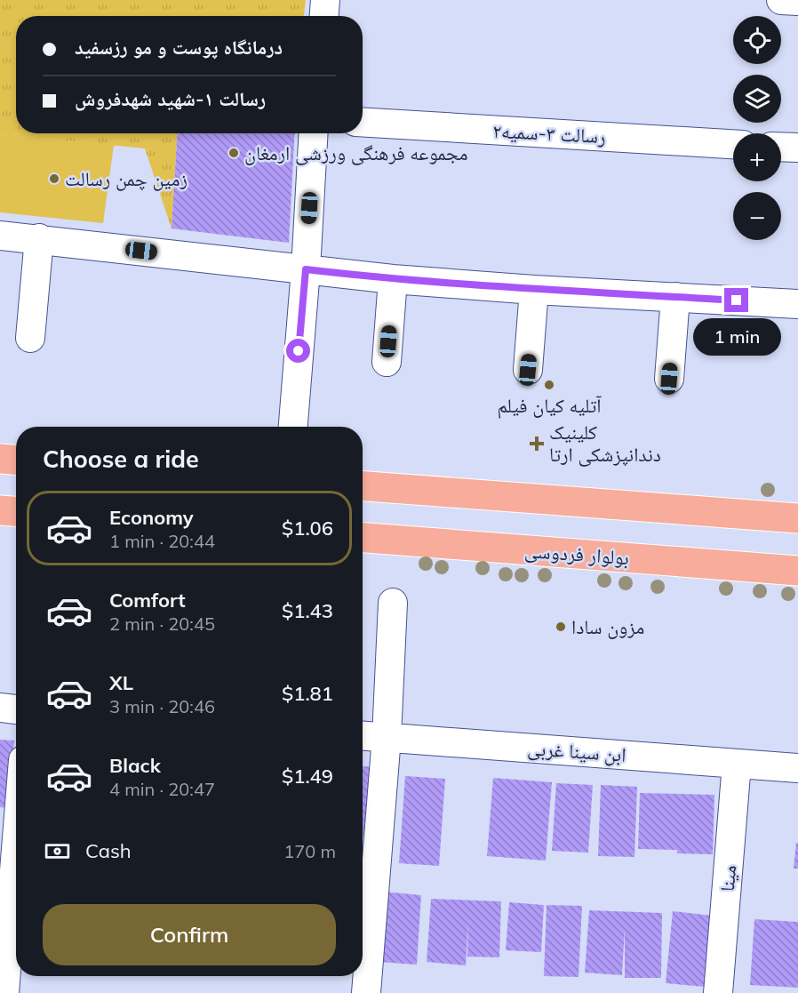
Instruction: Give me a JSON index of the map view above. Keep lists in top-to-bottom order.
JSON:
{
  "streets": {
    "main road": ["بولوار فردوسی"],
    "street": ["رسالت ۳-سمیه۲", "ابن سینا غربی", "مینا"]
  },
  "crossings": [
    ["ابن سینا غربی", "مینا"]
  ],
  "places": {
    "other": [
      "مجموعه فرهنگی ورزشی ارمغان",
      "زمین چمن رسالت",
      "آتلیه کیان فیلم",
      "مزون سادا"
    ],
    "health": ["کلینیک دندانپزشکی ارتا"]
  },
  "page": {
    "map_buttons": ["+", "−"],
    "banner": ["درمانگاه پوست و مو رزسفید", "رسالت ۱-شهید شهدفروش"],
    "bubble": "1 min",
    "heading": "Choose a ride",
    "list": [
      {
        "name": "Economy",
        "note": "1 min · 20:44",
        "value": "$1.06"
      },
      {
        "name": "Comfort",
        "note": "2 min · 20:45",
        "value": "$1.43"
      },
      {
        "name": "XL",
        "note": "3 min · 20:46",
        "value": "$1.81"
      },
      {
        "name": "Black",
        "note": "4 min · 20:47",
        "value": "$1.49"
      }
    ],
    "pay": ["Cash", "170 m"],
    "buttons": "Confirm"
  }
}
